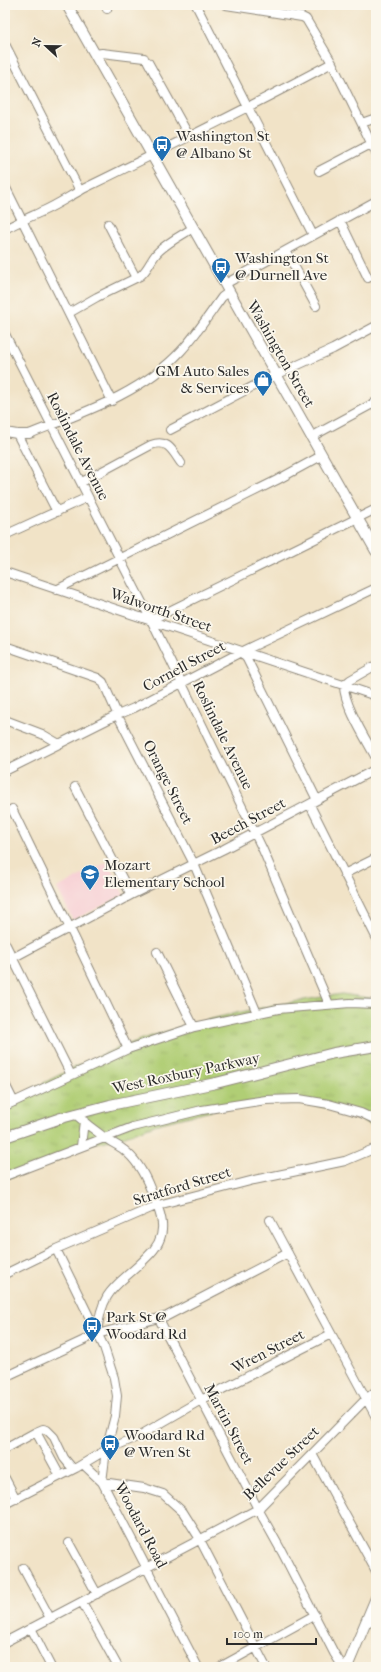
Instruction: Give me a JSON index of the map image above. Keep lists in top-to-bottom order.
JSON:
{
  "streets": {
    "main road": ["Washington Street", "West Roxbury Parkway"],
    "street": [
      "Roslindale Avenue",
      "Walworth Street",
      "Cornell Street",
      "Orange Street",
      "Beech Street",
      "Stratford Street",
      "Wren Street",
      "Martin Street",
      "Bellevue Street",
      "Woodard Road"
    ]
  },
  "crossings": [
    ["Roslindale Avenue", "Walworth Street"],
    ["Roslindale Avenue", "Cornell Street"],
    ["Roslindale Avenue", "Beech Street"],
    ["Roslindale Avenue", "West Roxbury Parkway"],
    ["Walworth Street", "Cornell Street"],
    ["Cornell Street", "Orange Street"],
    ["Orange Street", "Beech Street"],
    ["Orange Street", "West Roxbury Parkway"],
    ["Stratford Street", "Woodard Road"],
    ["Wren Street", "Martin Street"],
    ["Wren Street", "Woodard Road"],
    ["Martin Street", "Bellevue Street"],
    ["Bellevue Street", "Woodard Road"]
  ],
  "places": {
    "bus stop": [
      "Washington St @ Albano St",
      "Washington St @ Durnell Ave",
      "Park St @ Woodard Rd",
      "Woodard Rd @ Wren St"
    ],
    "shop": ["GM Auto Sales & Services"],
    "school or university": ["Mozart Elementary School"]
  },
  "scale_bar": "100 m",
  "north": "left"
}
